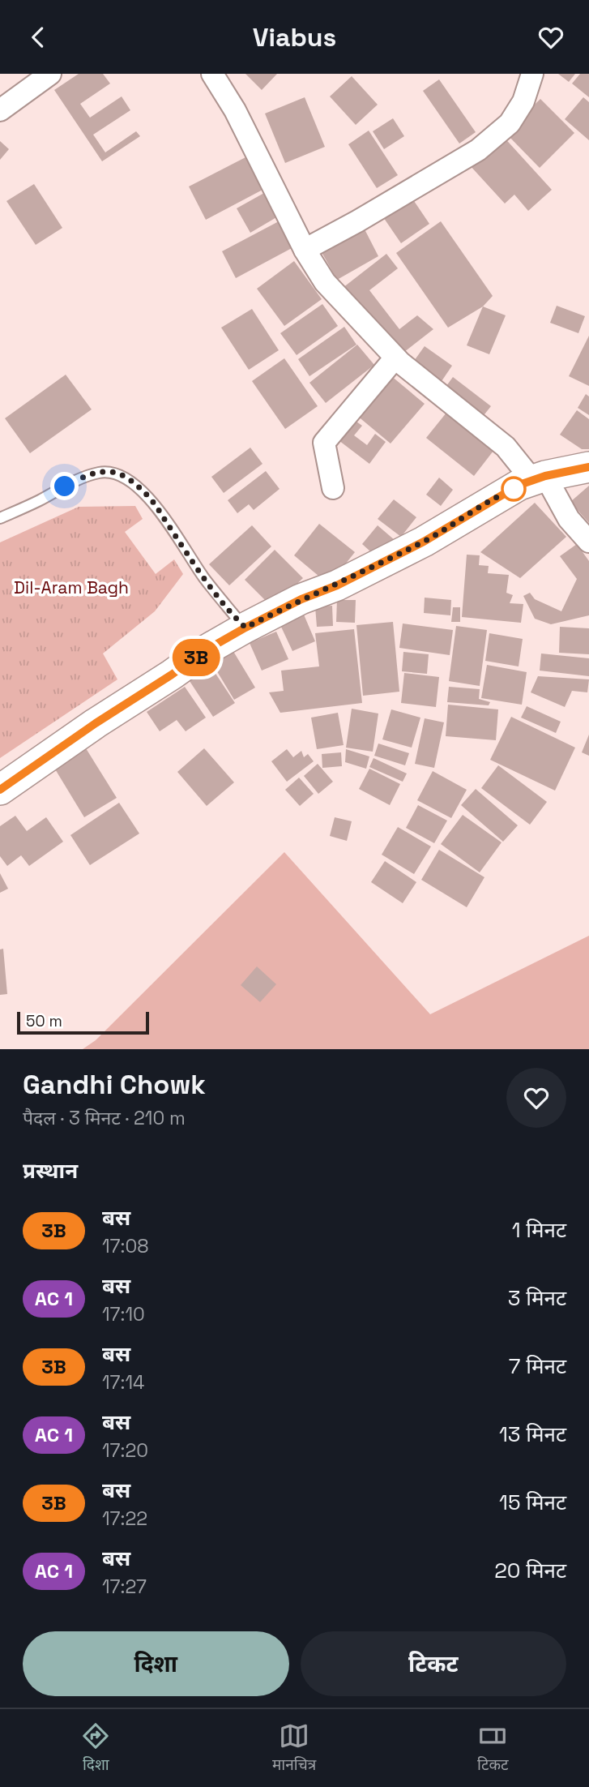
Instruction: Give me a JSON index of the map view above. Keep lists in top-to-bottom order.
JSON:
{
  "parks": ["Dil-Aram Bagh"],
  "lines": ["bus line 3B"],
  "scale_bar": "50 m",
  "page": {
    "header": "Viabus",
    "on_map": "3B",
    "scale": "50 m",
    "heading": [
      ["Gandhi Chowk", "पैदल · 3 मिनट · 210 m"],
      "प्रस्थान"
    ],
    "list": [
      {
        "mark": "3B",
        "name": "बस",
        "note": "17:08",
        "value": "1 मिनट"
      },
      {
        "mark": "AC 1",
        "name": "बस",
        "note": "17:10",
        "value": "3 मिनट"
      },
      {
        "mark": "3B",
        "name": "बस",
        "note": "17:14",
        "value": "7 मिनट"
      },
      {
        "mark": "AC 1",
        "name": "बस",
        "note": "17:20",
        "value": "13 मिनट"
      },
      {
        "mark": "3B",
        "name": "बस",
        "note": "17:22",
        "value": "15 मिनट"
      },
      {
        "mark": "AC 1",
        "name": "बस",
        "note": "17:27",
        "value": "20 मिनट"
      }
    ],
    "buttons": ["दिशा", "टिकट"],
    "tabs": ["दिशा", "मानचित्र", "टिकट"]
  }
}
